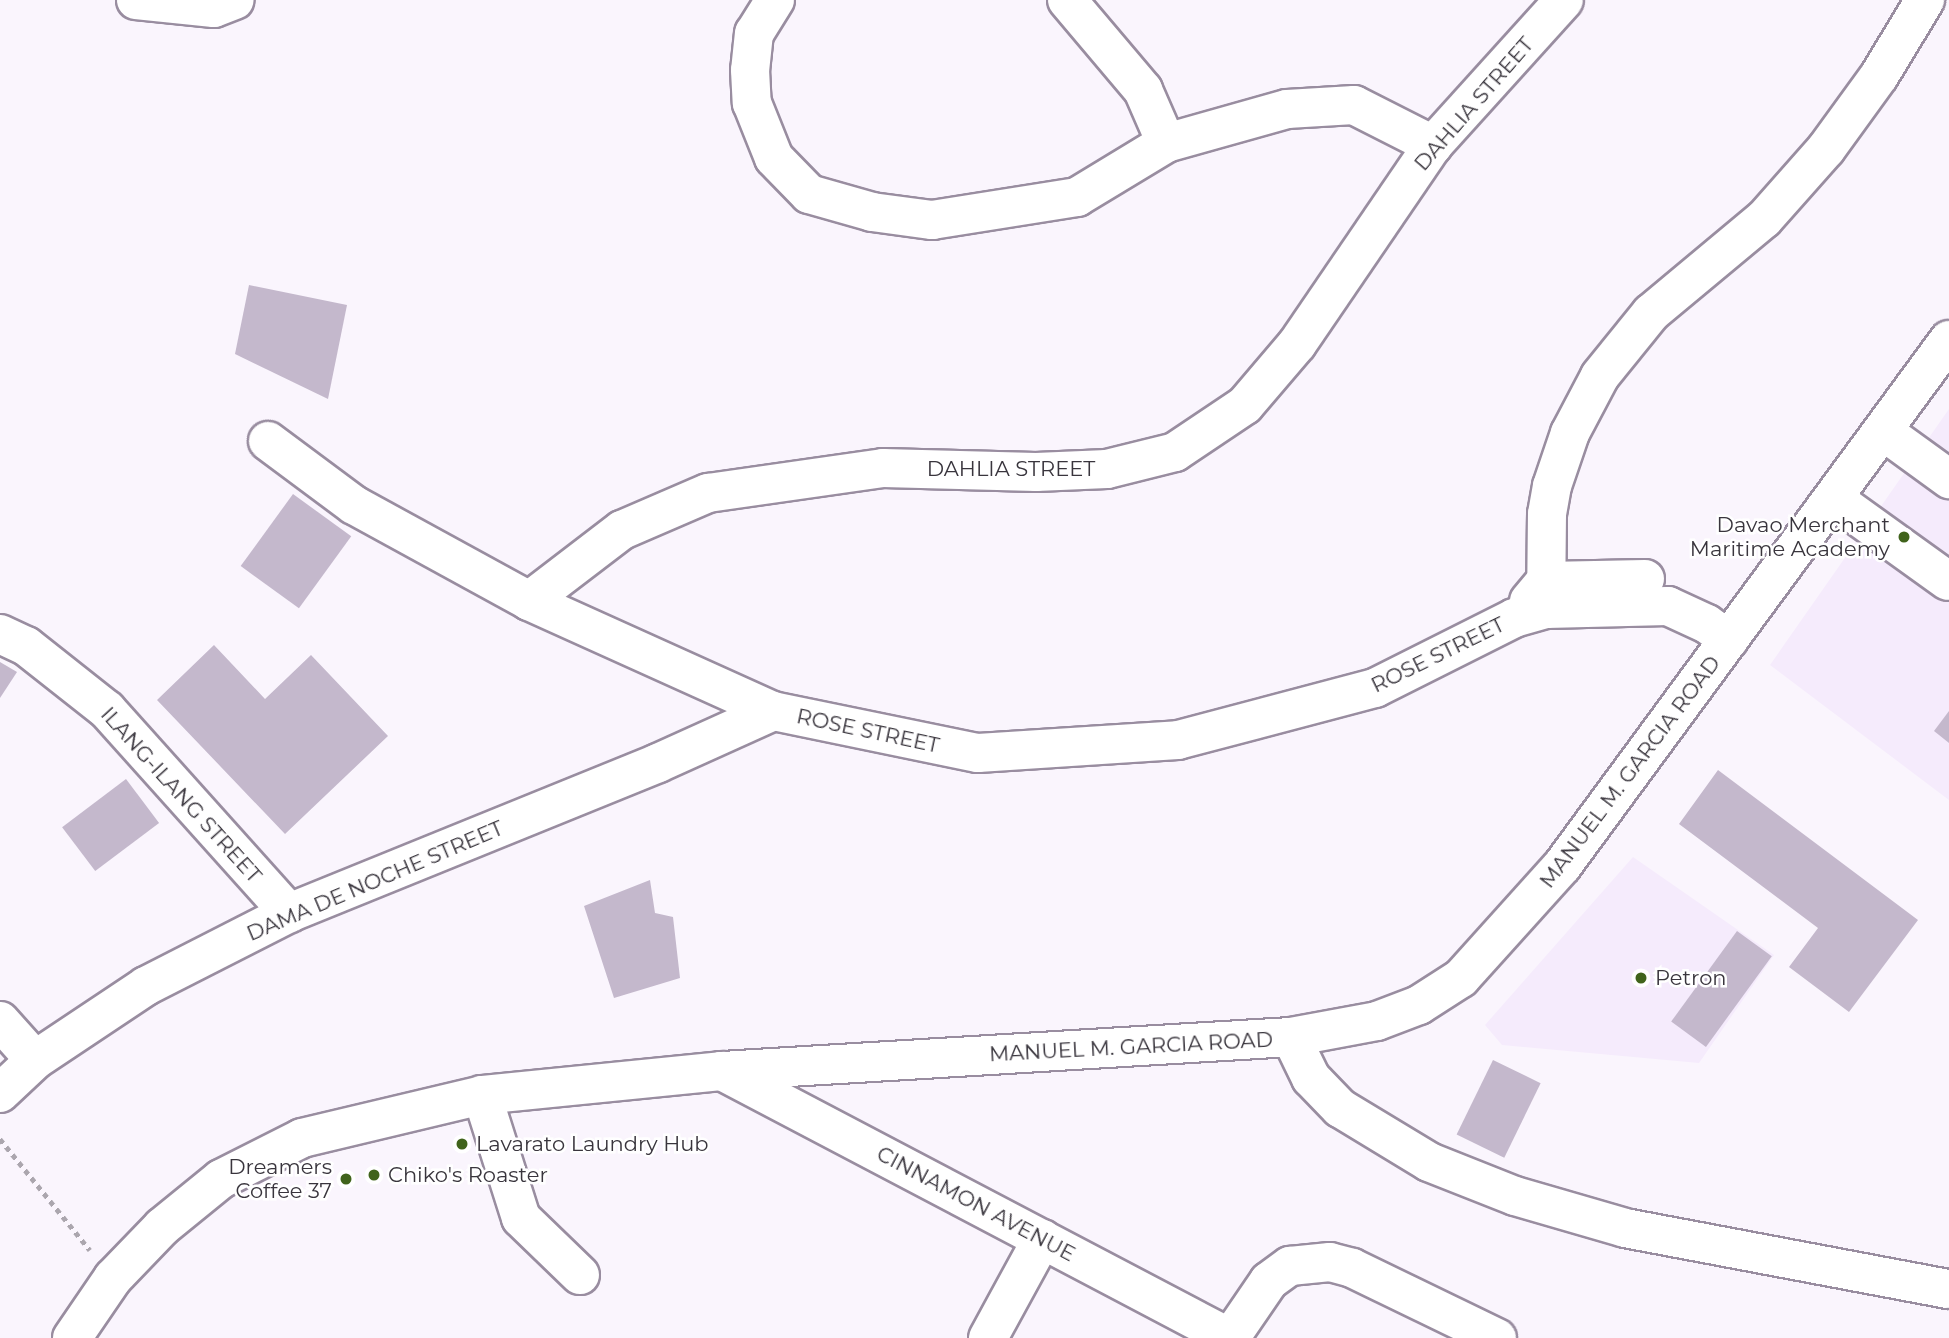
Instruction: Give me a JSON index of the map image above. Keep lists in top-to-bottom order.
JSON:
{
  "streets": {
    "street": [
      "DAHLIA STREET",
      "ROSE STREET",
      "MANUEL M. GARCIA ROAD",
      "ILANG-ILANG STREET",
      "DAMA DE NOCHE STREET",
      "CINNAMON AVENUE"
    ]
  },
  "crossings": [
    ["DAHLIA STREET", "ROSE STREET"],
    ["ROSE STREET", "MANUEL M. GARCIA ROAD"],
    ["ROSE STREET", "DAMA DE NOCHE STREET"],
    ["MANUEL M. GARCIA ROAD", "CINNAMON AVENUE"],
    ["ILANG-ILANG STREET", "DAMA DE NOCHE STREET"]
  ],
  "places": [
    "Davao Merchant Maritime Academy",
    "Petron",
    "Lavarato Laundry Hub",
    "Chiko's Roaster",
    "Dreamers Coffee 37"
  ]
}
